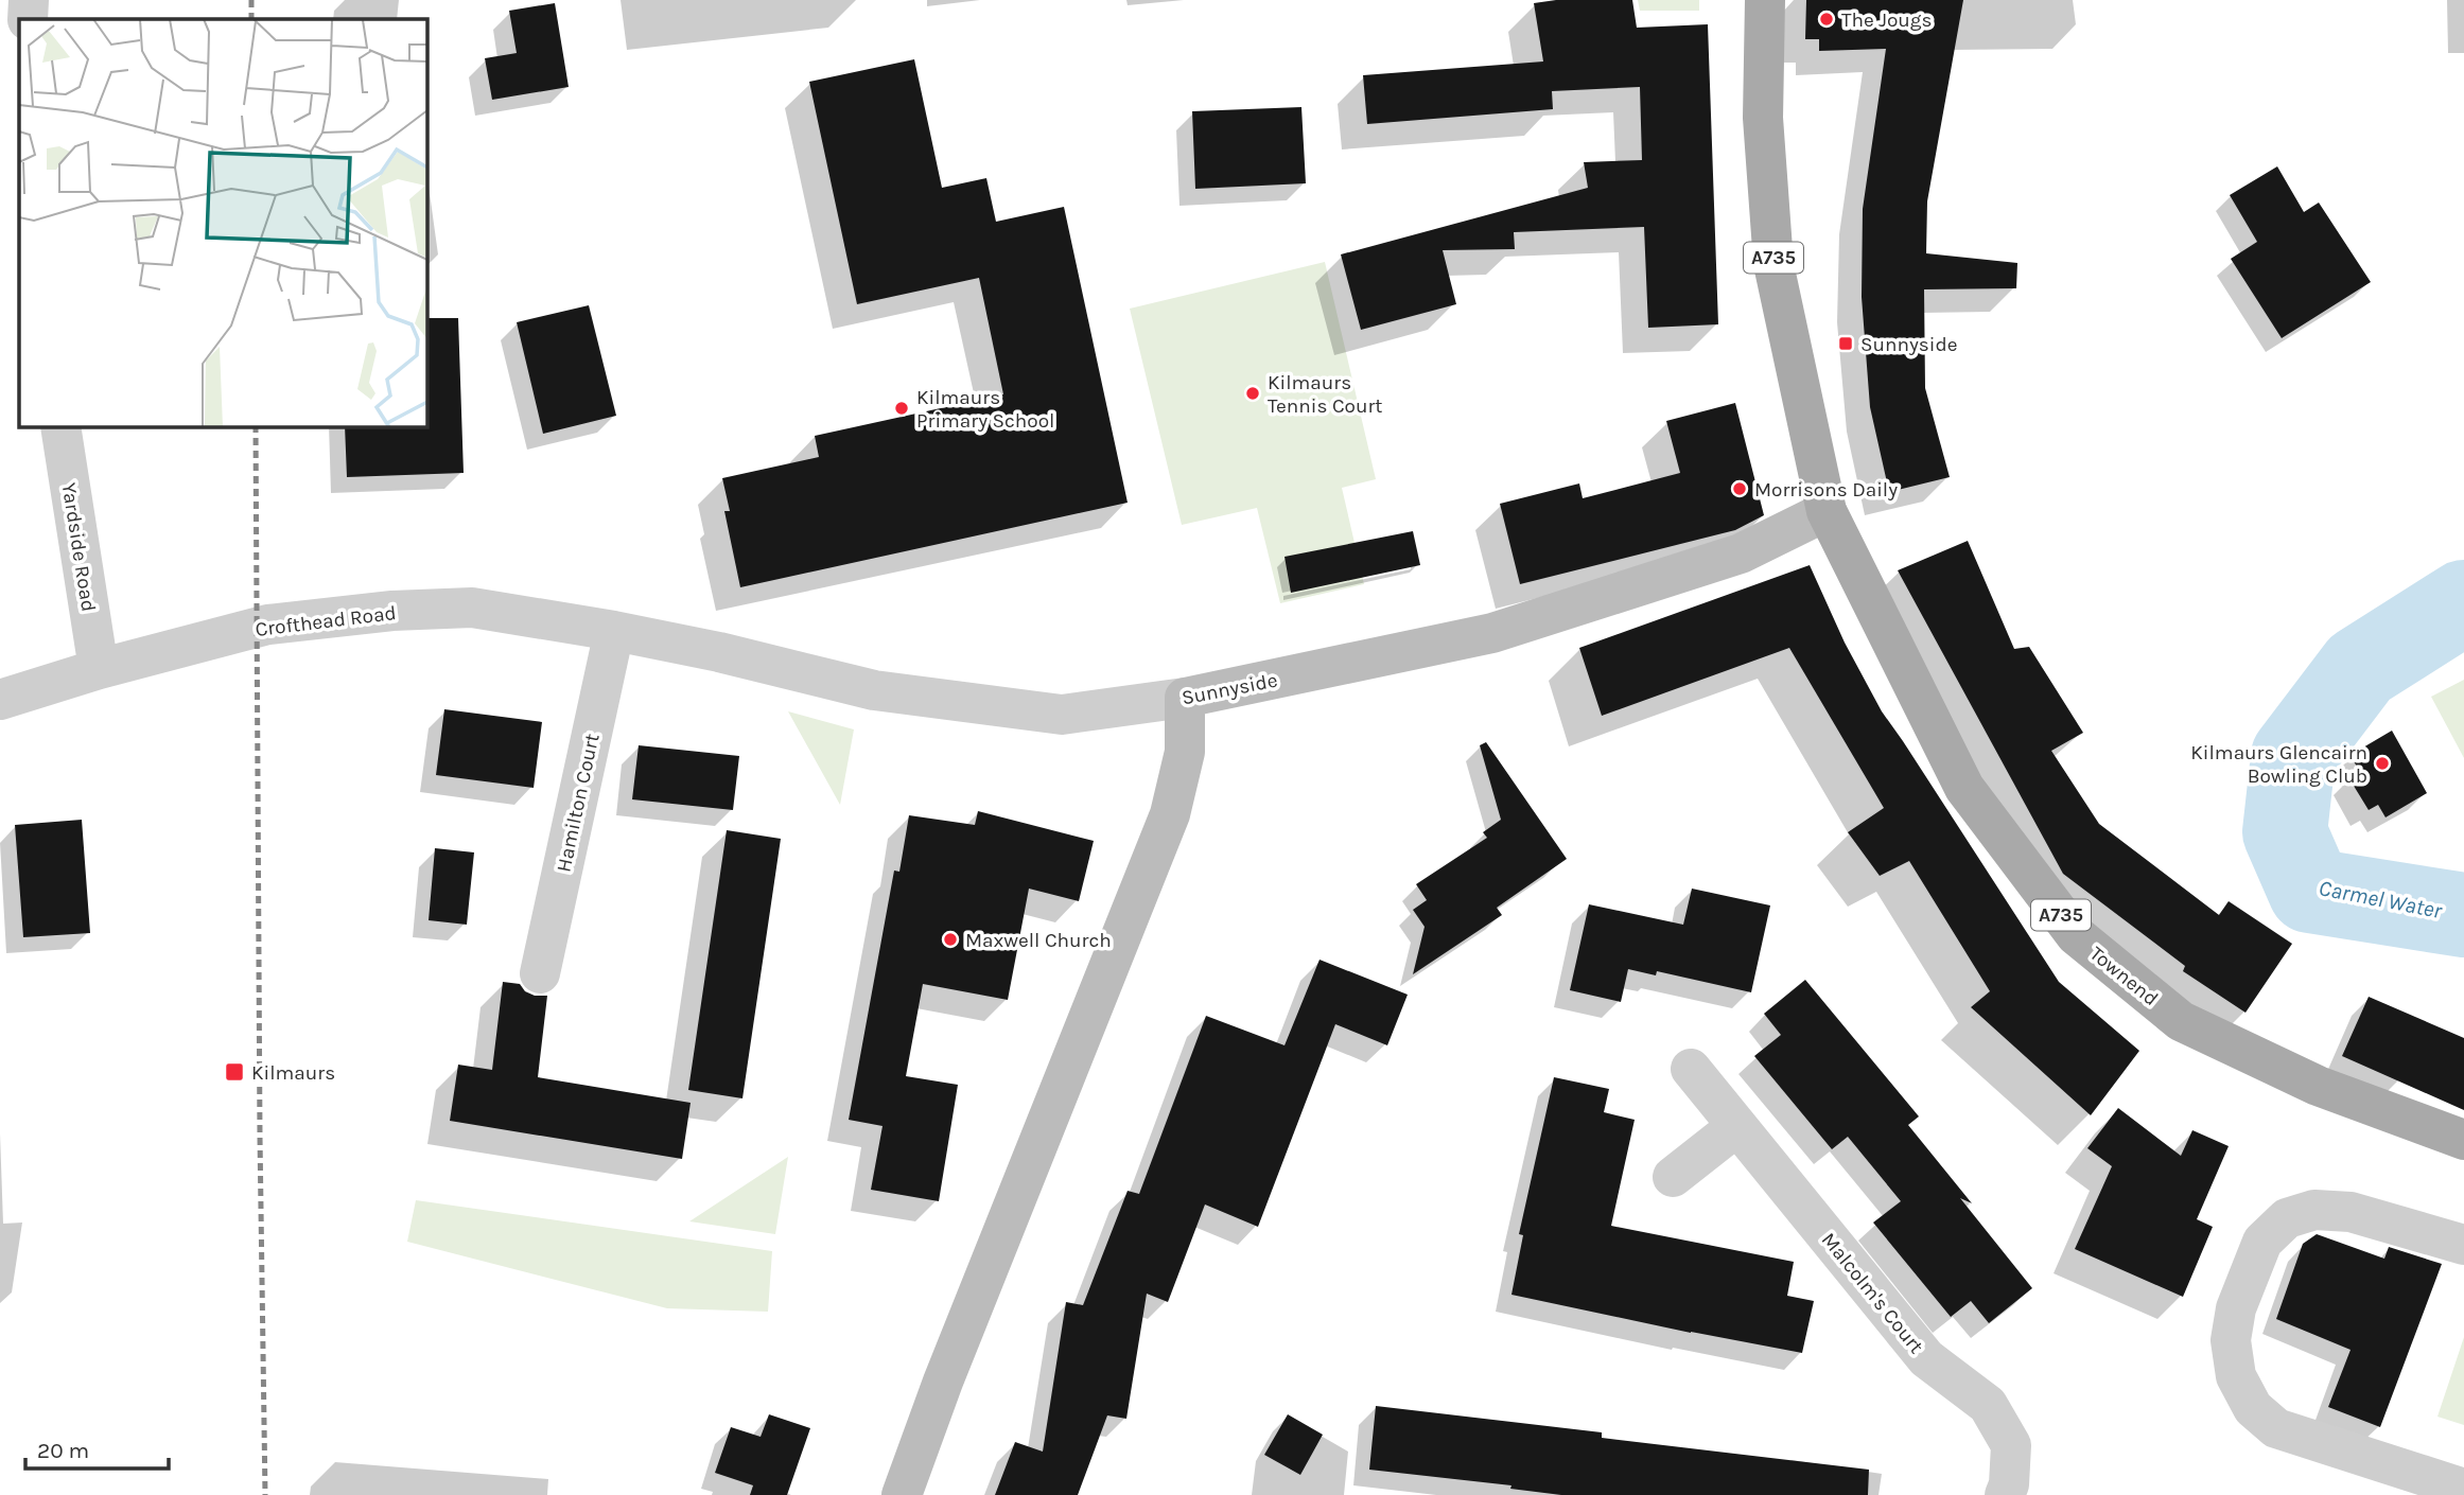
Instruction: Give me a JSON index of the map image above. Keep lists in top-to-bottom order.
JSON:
{
  "streets": {
    "main road": ["A735", "Sunnyside", "Townend"],
    "street": [
      "Yardside Road",
      "Crofthead Road",
      "Hamilton Court",
      "Malcolm's Court"
    ]
  },
  "crossings": [
    ["A735", "Sunnyside"],
    ["A735", "Townend"],
    ["Yardside Road", "Crofthead Road"],
    ["Crofthead Road", "Sunnyside"],
    ["Crofthead Road", "Hamilton Court"],
    ["Sunnyside", "Hamilton Court"],
    ["Sunnyside", "Townend"]
  ],
  "water": ["Carmel Water"],
  "places": {
    "other": [
      "The Jougs",
      "Kilmaurs Tennis Court",
      "Kilmaurs Primary School",
      "Morrisons Daily",
      "Kilmaurs Glencairn Bowling Club",
      "Maxwell Church"
    ],
    "transit": ["Sunnyside", "Kilmaurs"]
  },
  "scale_bar": "20 m"
}
